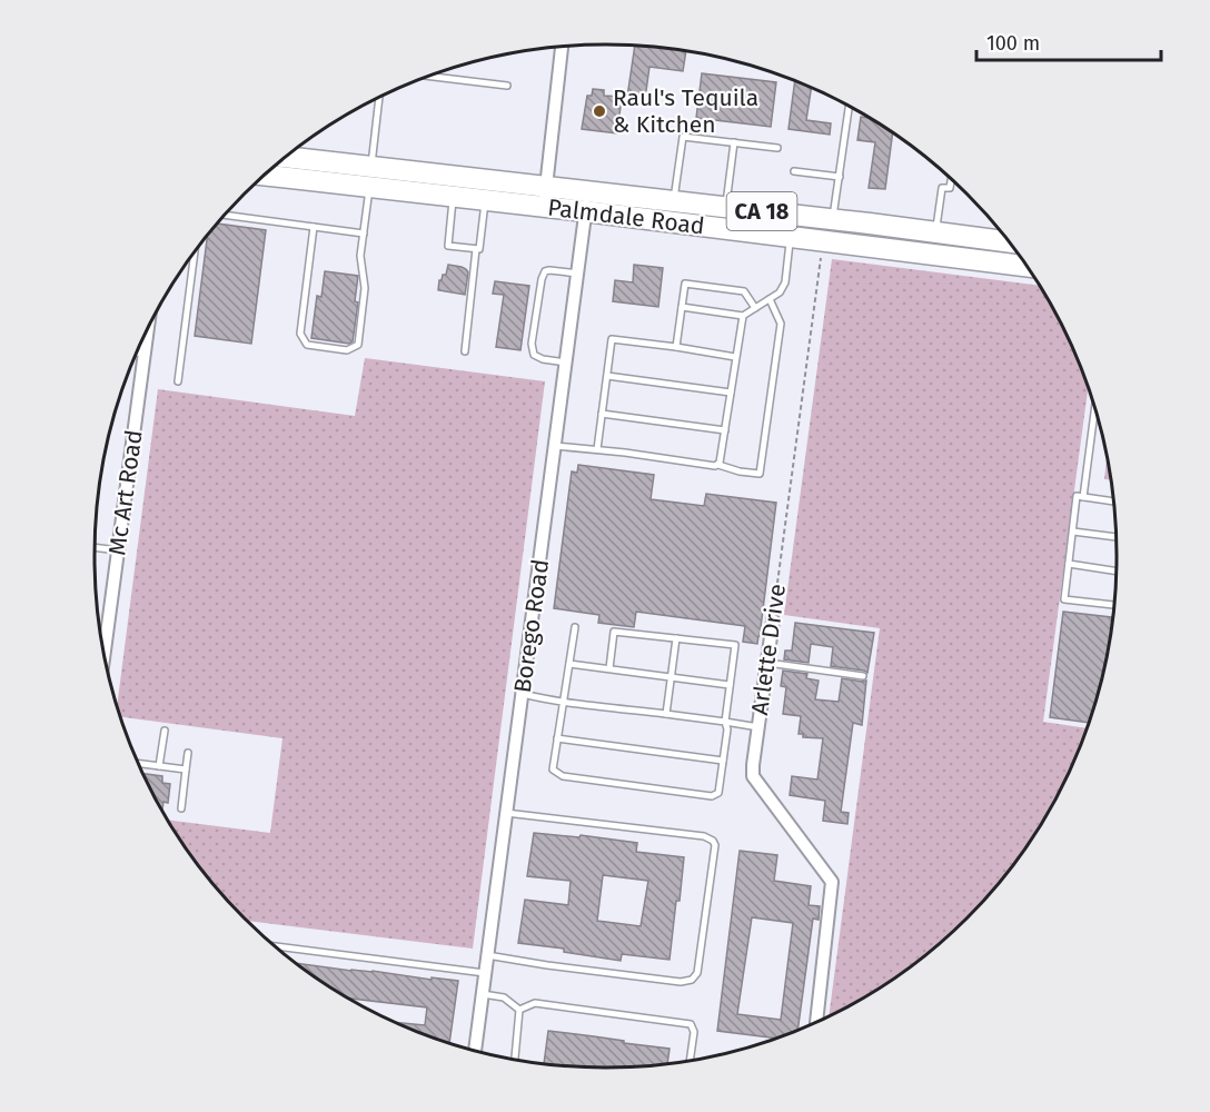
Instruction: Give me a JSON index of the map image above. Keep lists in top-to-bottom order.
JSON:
{
  "streets": {
    "highway": ["CA 18", "Palmdale Road"],
    "street": ["Mc Art Road", "Borego Road", "Arlette Drive"]
  },
  "crossings": [
    ["Palmdale Road", "Borego Road"],
    ["Palmdale Road", "Arlette Drive"]
  ],
  "places": ["Raul's Tequila & Kitchen"],
  "scale_bar": "100 m"
}
